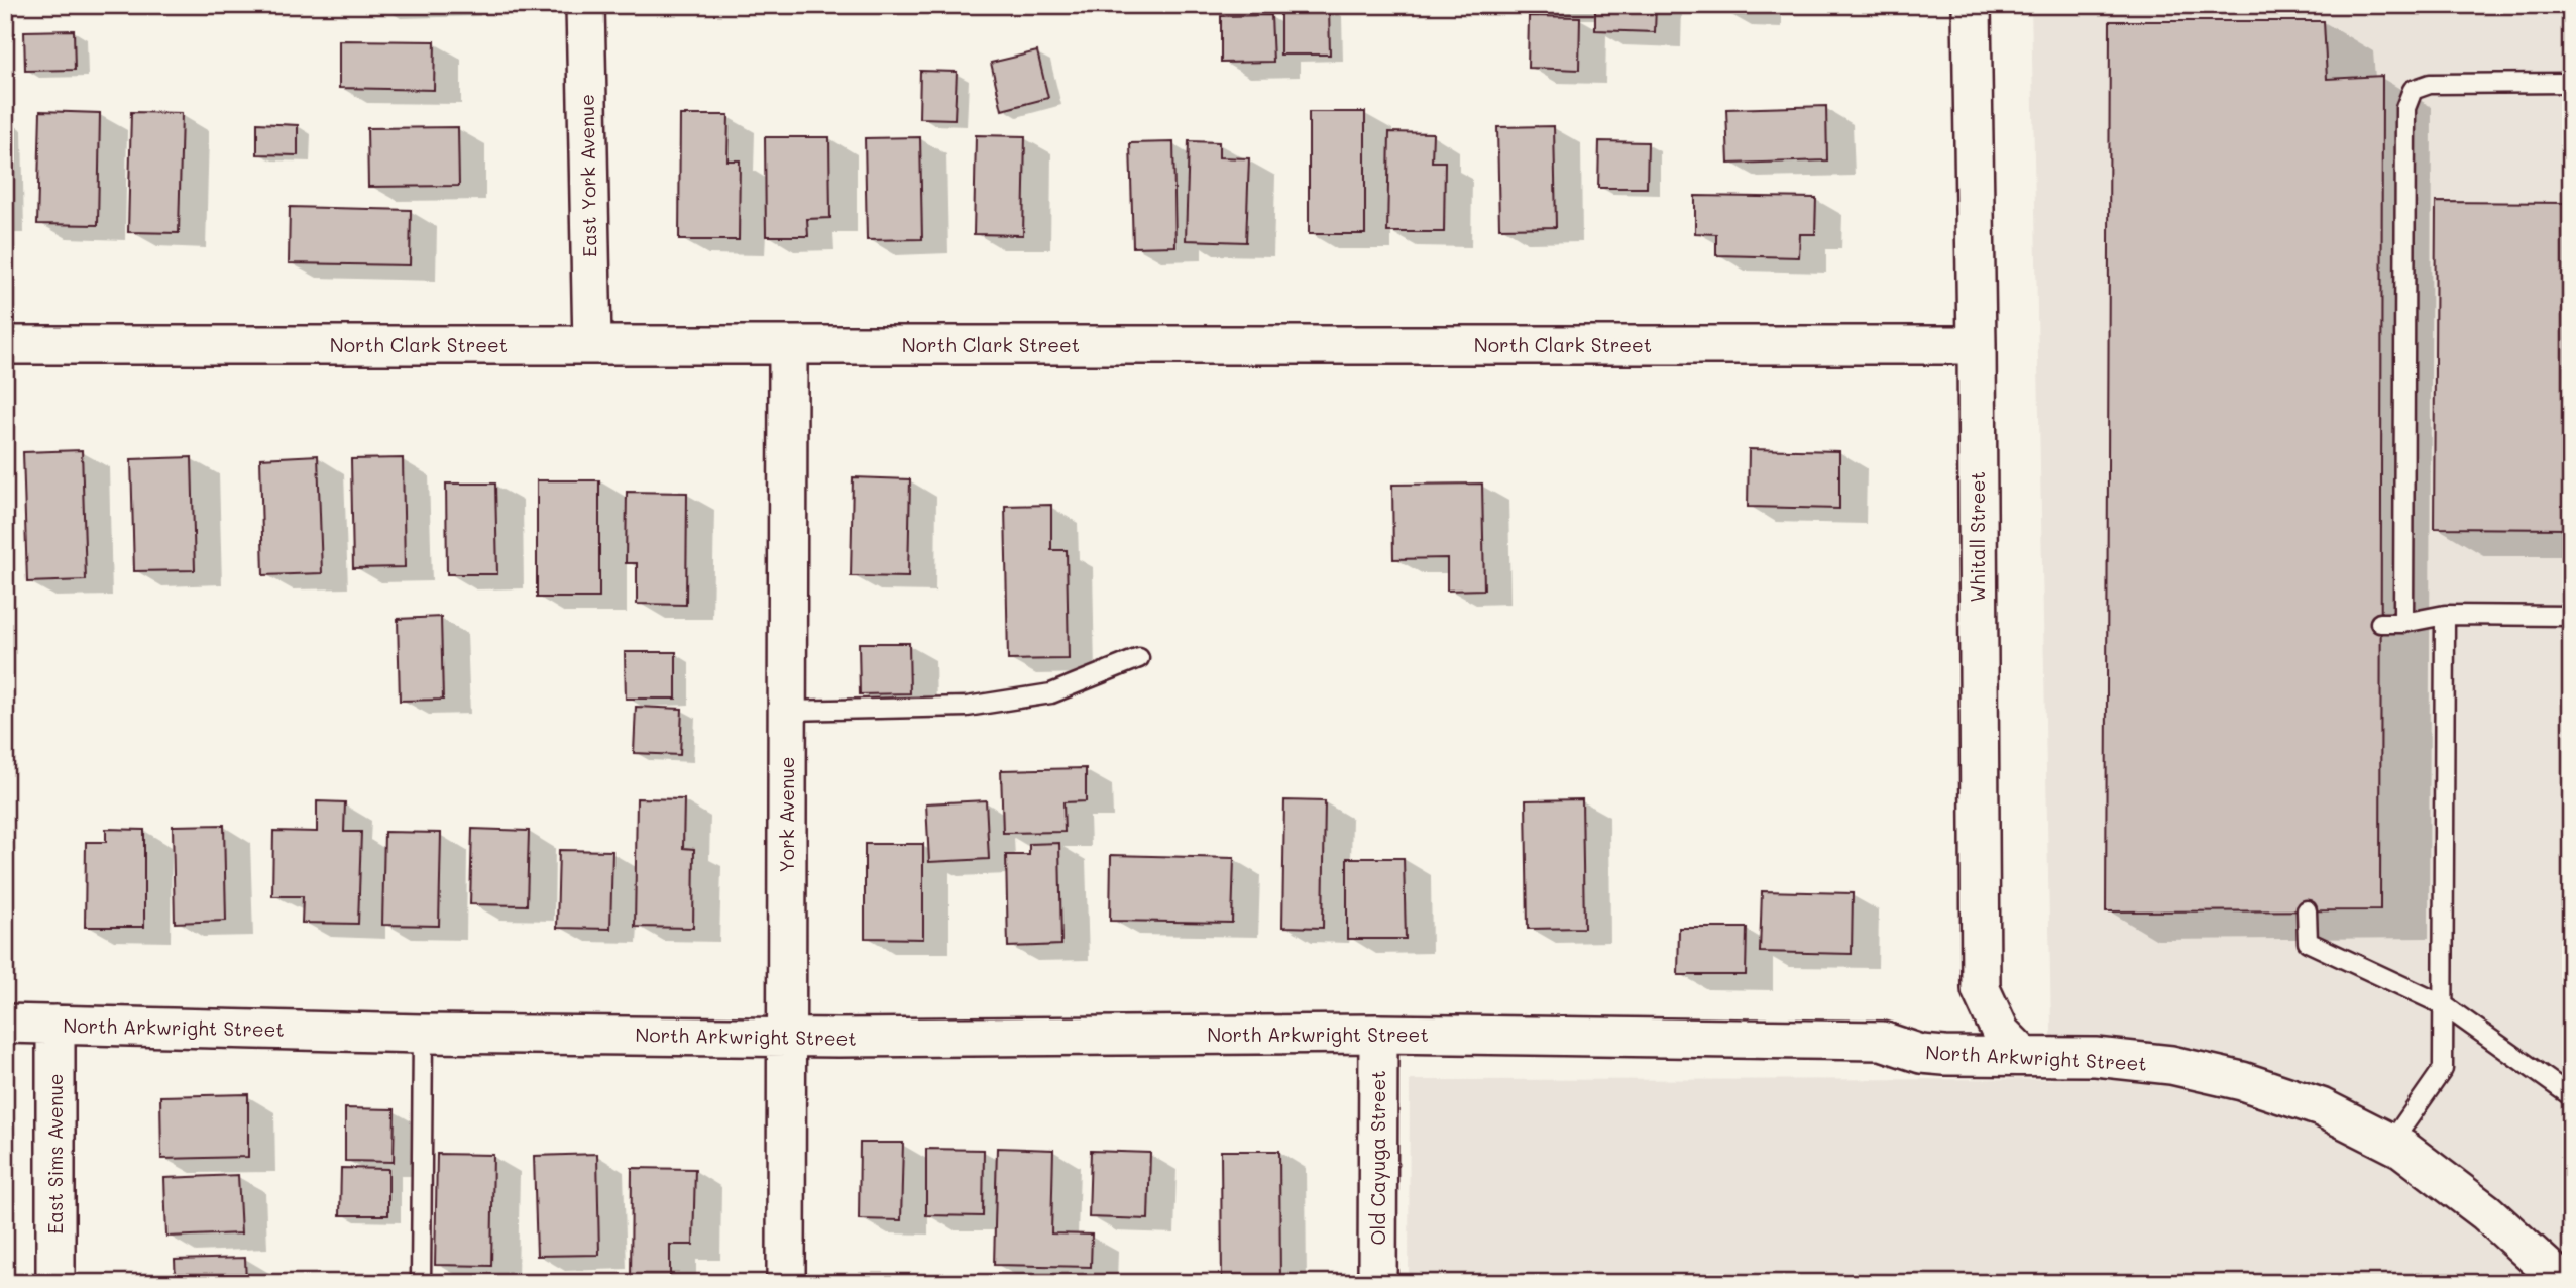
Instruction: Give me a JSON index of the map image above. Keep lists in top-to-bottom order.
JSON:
{
  "streets": {
    "street": [
      "East York Avenue",
      "North Clark Street",
      "Whitall Street",
      "York Avenue",
      "North Arkwright Street",
      "East Sims Avenue",
      "Old Cayuga Street"
    ]
  },
  "crossings": [
    ["East York Avenue", "North Clark Street"],
    ["North Clark Street", "Whitall Street"],
    ["North Clark Street", "York Avenue"],
    ["Whitall Street", "North Arkwright Street"],
    ["York Avenue", "North Arkwright Street"],
    ["North Arkwright Street", "East Sims Avenue"],
    ["North Arkwright Street", "Old Cayuga Street"]
  ]
}
